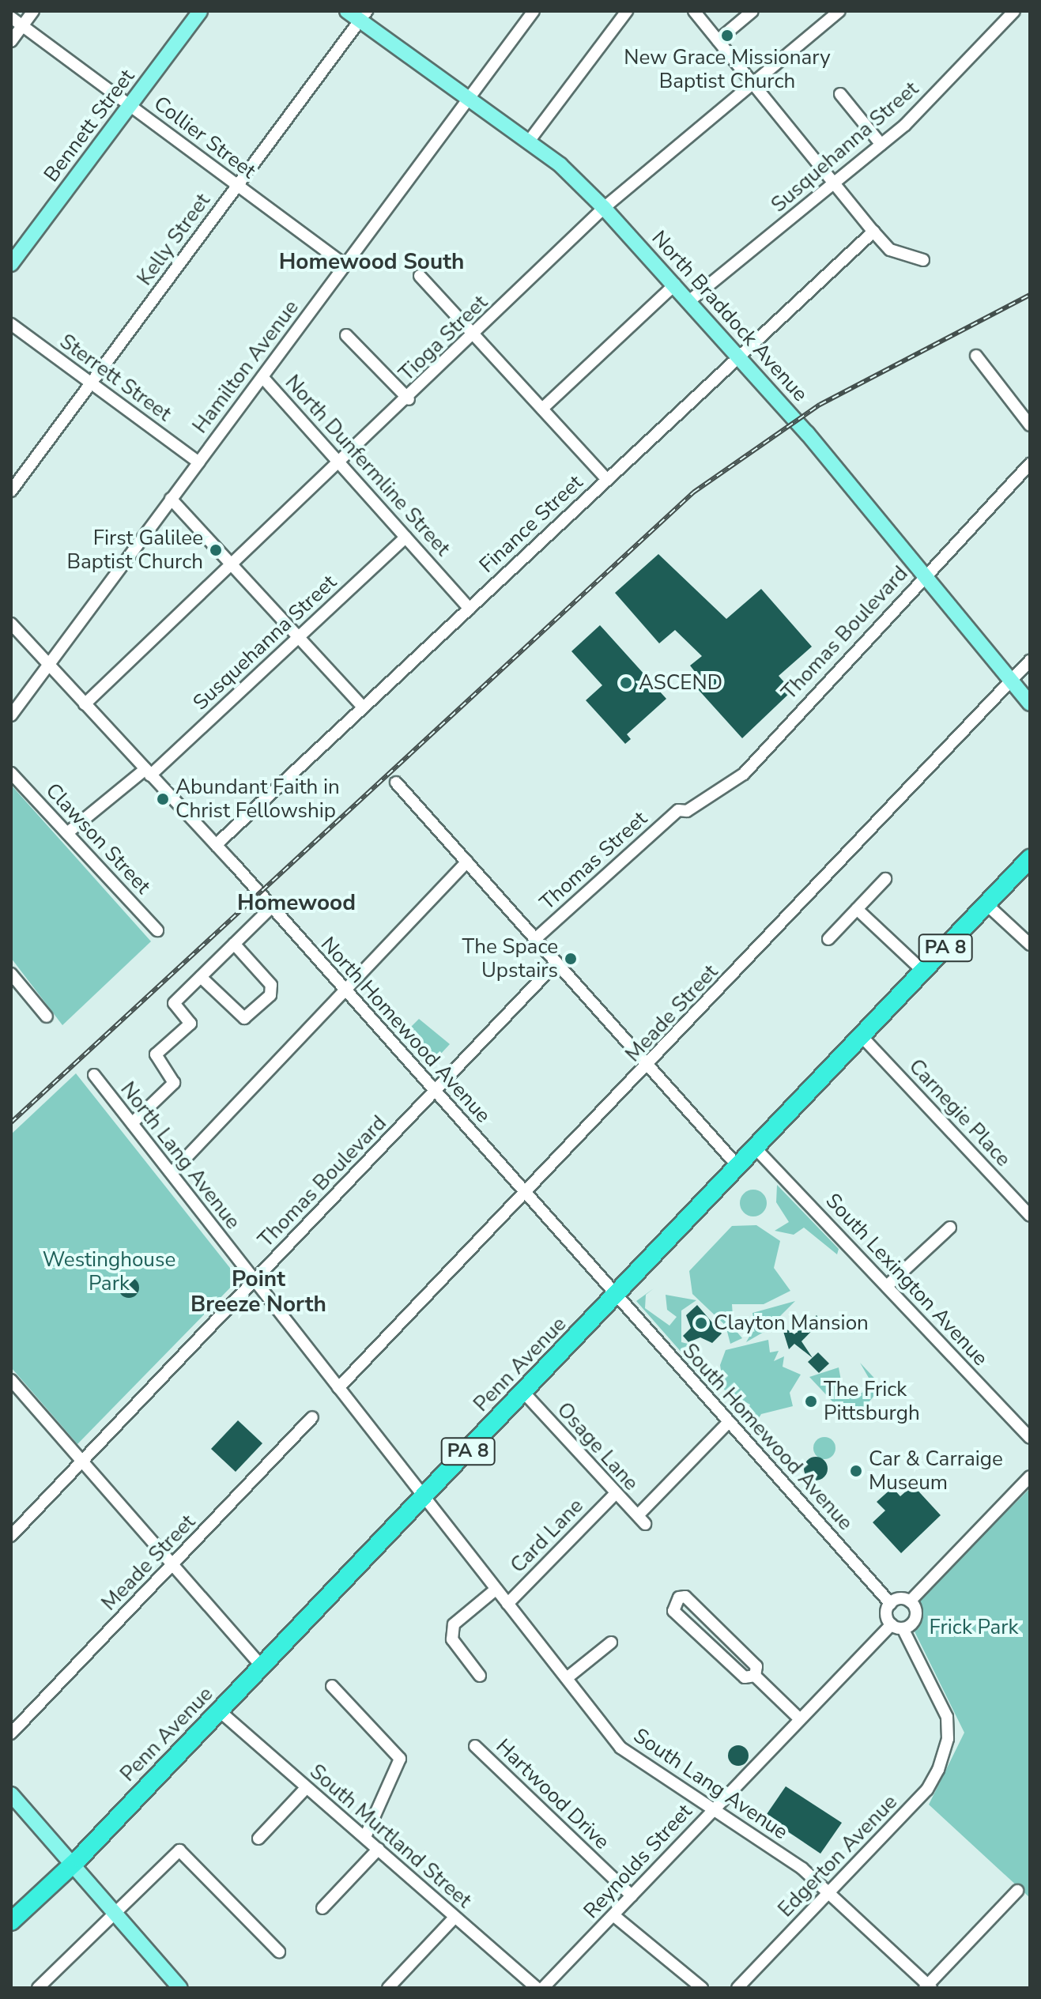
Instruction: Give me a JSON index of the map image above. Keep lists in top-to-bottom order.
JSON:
{
  "streets": {
    "highway": ["PA 8", "Penn Avenue"],
    "main road": ["Bennett Street", "North Braddock Avenue"],
    "street": [
      "Collier Street",
      "Susquehanna Street",
      "Kelly Street",
      "Tioga Street",
      "Hamilton Avenue",
      "Sterrett Street",
      "North Dunfermline Street",
      "Finance Street",
      "Thomas Boulevard",
      "Clawson Street",
      "Thomas Street",
      "Meade Street",
      "North Homewood Avenue",
      "Carnegie Place",
      "North Lang Avenue",
      "South Lexington Avenue",
      "South Homewood Avenue",
      "Osage Lane",
      "Card Lane",
      "South Lang Avenue",
      "Hartwood Drive",
      "South Murtland Street",
      "Edgerton Avenue",
      "Reynolds Street"
    ]
  },
  "crossings": [
    ["Bennett Street", "Collier Street"],
    ["Collier Street", "Kelly Street"],
    ["Collier Street", "Hamilton Avenue"],
    ["Susquehanna Street", "North Braddock Avenue"],
    ["Susquehanna Street", "North Dunfermline Street"],
    ["Susquehanna Street", "Clawson Street"],
    ["Susquehanna Street", "North Homewood Avenue"],
    ["Kelly Street", "North Braddock Avenue"],
    ["Kelly Street", "Sterrett Street"],
    ["North Braddock Avenue", "Tioga Street"],
    ["North Braddock Avenue", "Hamilton Avenue"],
    ["North Braddock Avenue", "Finance Street"],
    ["North Braddock Avenue", "Thomas Boulevard"],
    ["North Braddock Avenue", "Meade Street"],
    ["Tioga Street", "North Dunfermline Street"],
    ["Tioga Street", "North Homewood Avenue"],
    ["Hamilton Avenue", "Sterrett Street"],
    ["Hamilton Avenue", "North Dunfermline Street"],
    ["Hamilton Avenue", "North Homewood Avenue"],
    ["North Dunfermline Street", "Finance Street"],
    ["Finance Street", "North Homewood Avenue"],
    ["Thomas Boulevard", "Thomas Street"],
    ["Thomas Boulevard", "North Homewood Avenue"],
    ["Thomas Boulevard", "North Lang Avenue"],
    ["Meade Street", "North Homewood Avenue"],
    ["Meade Street", "North Lang Avenue"],
    ["North Homewood Avenue", "Penn Avenue"],
    ["North Homewood Avenue", "South Homewood Avenue"],
    ["Carnegie Place", "Penn Avenue"],
    ["North Lang Avenue", "Penn Avenue"],
    ["North Lang Avenue", "South Lang Avenue"],
    ["South Lexington Avenue", "Penn Avenue"],
    ["Penn Avenue", "South Homewood Avenue"],
    ["Penn Avenue", "Osage Lane"],
    ["Penn Avenue", "South Lang Avenue"],
    ["Penn Avenue", "South Murtland Street"],
    ["South Homewood Avenue", "Osage Lane"],
    ["Osage Lane", "Card Lane"],
    ["Card Lane", "South Lang Avenue"],
    ["South Lang Avenue", "Edgerton Avenue"],
    ["South Lang Avenue", "Reynolds Street"],
    ["Hartwood Drive", "Reynolds Street"],
    ["Edgerton Avenue", "Reynolds Street"]
  ],
  "districts": ["Homewood South", "Homewood", "Point Breeze North"],
  "parks": ["Westinghouse Park", "Frick Park"],
  "places": [
    "New Grace Missionary Baptist Church",
    "First Galilee Baptist Church",
    "ASCEND",
    "Abundant Faith in Christ Fellowship",
    "The Space Upstairs",
    "Clayton Mansion",
    "The Frick Pittsburgh",
    "Car & Carraige Museum"
  ]
}
